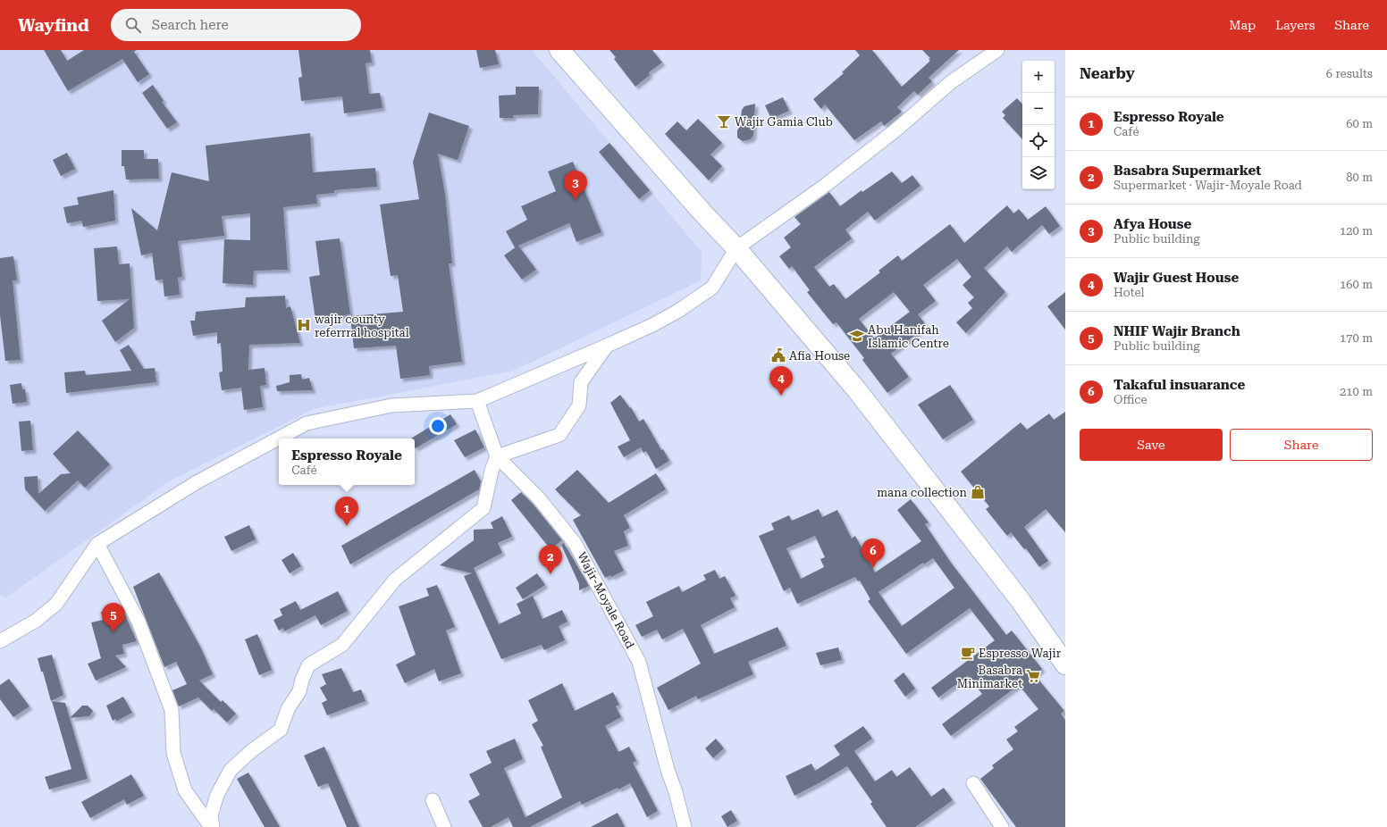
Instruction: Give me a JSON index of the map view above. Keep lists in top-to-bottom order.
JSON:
{
  "streets": {
    "street": ["Wajir-Moyale Road"]
  },
  "places": {
    "bar": ["Wajir Gamia Club"],
    "hospital": ["wajir county referrral hospital"],
    "school or university": ["Abu Hanifah Islamic Centre"],
    "public building": ["Afia House"],
    "shop": ["mana collection"],
    "cafe": ["Espresso Wajir"],
    "supermarket": ["Basabra Minimarket"]
  },
  "page": {
    "header": "Wayfind",
    "search": "Search here",
    "nav": ["Map", "Layers", "Share"],
    "heading": ["Nearby", "6 results"],
    "map_buttons": ["+", "−"],
    "list": [
      {
        "mark": "1",
        "name": "Espresso Royale",
        "note": "Café",
        "value": "60 m"
      },
      {
        "mark": "2",
        "name": "Basabra Supermarket",
        "note": "Supermarket · Wajir-Moyale Road",
        "value": "80 m"
      },
      {
        "mark": "3",
        "name": "Afya House",
        "note": "Public building",
        "value": "120 m"
      },
      {
        "mark": "4",
        "name": "Wajir Guest House",
        "note": "Hotel",
        "value": "160 m"
      },
      {
        "mark": "5",
        "name": "NHIF Wajir Branch",
        "note": "Public building",
        "value": "170 m"
      },
      {
        "mark": "6",
        "name": "Takaful insuarance",
        "note": "Office",
        "value": "210 m"
      }
    ],
    "pins": [
      "3",
      "4",
      "1",
      "6",
      "2",
      "5"
    ],
    "buttons": ["Save", "Share"],
    "popup": ["Espresso Royale", "Café"]
  }
}
